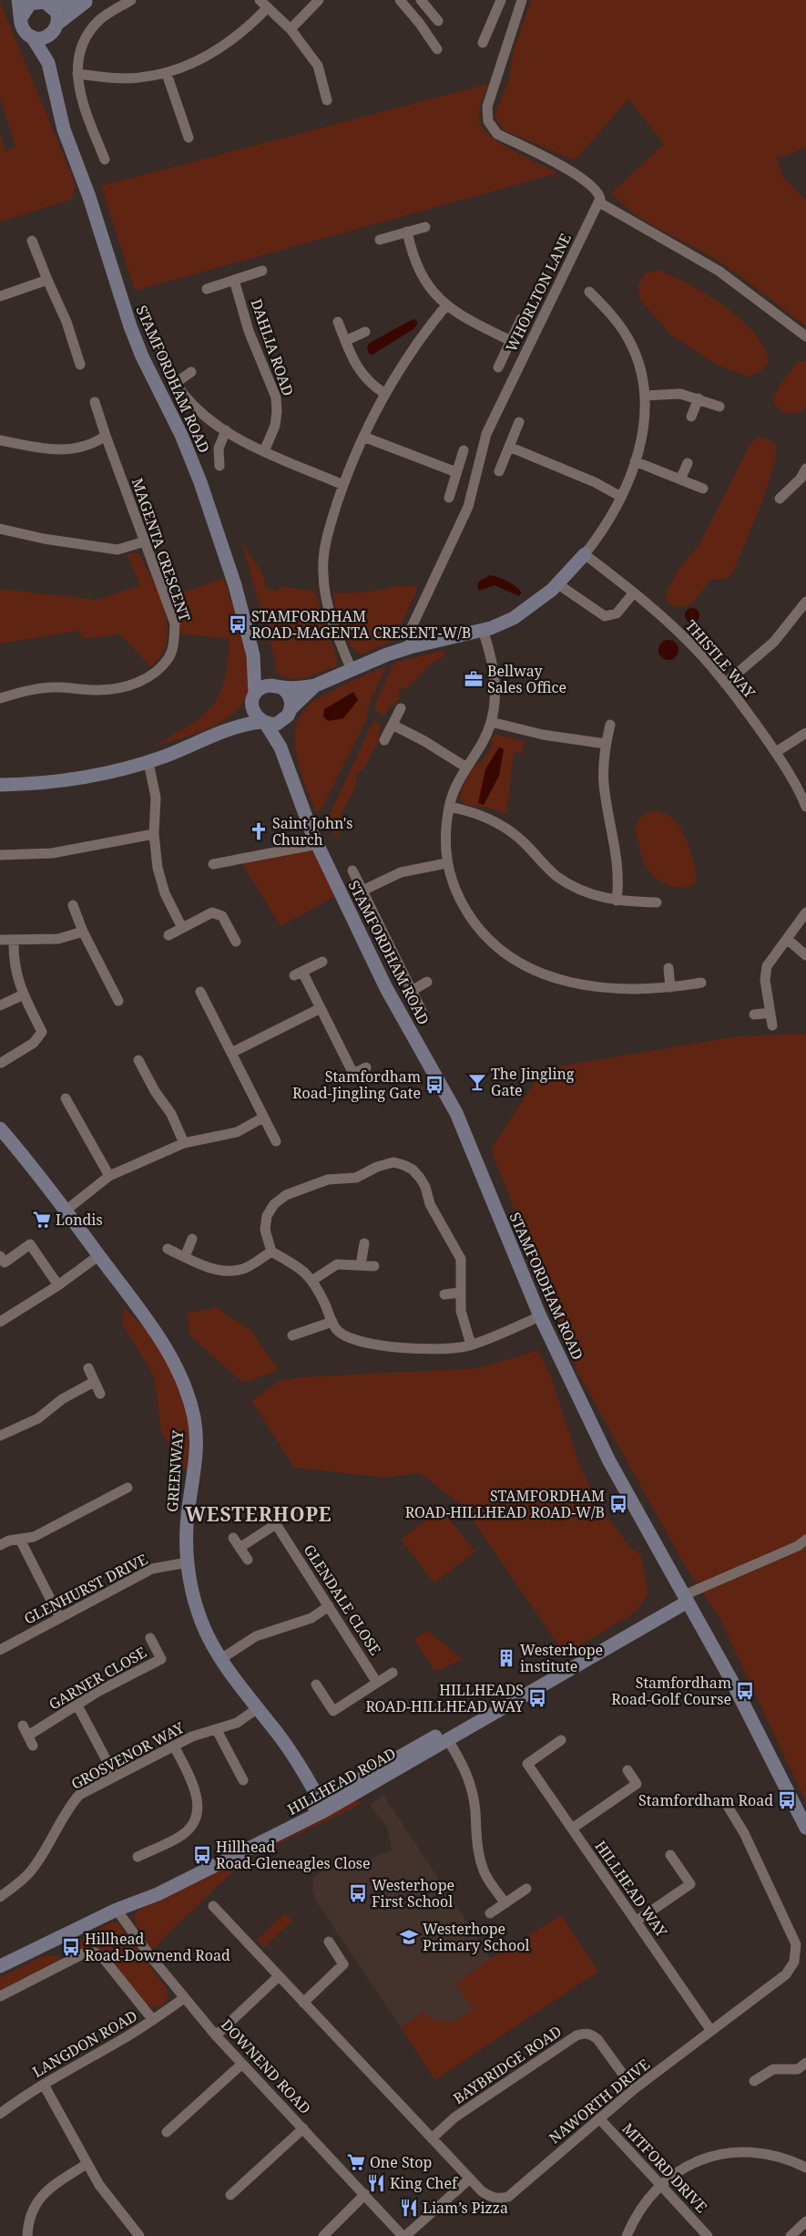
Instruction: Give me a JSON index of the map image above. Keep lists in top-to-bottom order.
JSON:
{
  "streets": {
    "street": [
      "WHORLTON LANE",
      "DAHLIA ROAD",
      "STAMFORDHAM ROAD",
      "MAGENTA CRESCENT",
      "THISTLE WAY",
      "GREENWAY",
      "GLENHURST DRIVE",
      "GLENDALE CLOSE",
      "GARNER CLOSE",
      "GROSVENOR WAY",
      "HILLHEAD ROAD",
      "HILLHEAD WAY",
      "LANGDON ROAD",
      "BAYBRIDGE ROAD",
      "DOWNEND ROAD",
      "NAWORTH DRIVE",
      "MITFORD DRIVE"
    ]
  },
  "crossings": [
    ["STAMFORDHAM ROAD", "HILLHEAD ROAD"],
    ["GREENWAY", "GLENHURST DRIVE"],
    ["GREENWAY", "GROSVENOR WAY"],
    ["GREENWAY", "HILLHEAD ROAD"],
    ["HILLHEAD ROAD", "DOWNEND ROAD"],
    ["HILLHEAD WAY", "NAWORTH DRIVE"],
    ["LANGDON ROAD", "DOWNEND ROAD"],
    ["BAYBRIDGE ROAD", "NAWORTH DRIVE"],
    ["NAWORTH DRIVE", "MITFORD DRIVE"]
  ],
  "districts": ["WESTERHOPE"],
  "places": {
    "bus stop": [
      "STAMFORDHAM ROAD-MAGENTA CRESENT-W/B",
      "Stamfordham Road-Jingling Gate",
      "STAMFORDHAM ROAD-HILLHEAD ROAD-W/B",
      "Stamfordham Road-Golf Course",
      "HILLHEADS ROAD-HILLHEAD WAY",
      "Stamfordham Road",
      "Hillhead Road-Gleneagles Close",
      "Westerhope First School",
      "Hillhead Road-Downend Road"
    ],
    "office": ["Bellway Sales Office"],
    "church": ["Saint John's Church"],
    "bar": ["The Jingling Gate"],
    "supermarket": ["Londis", "One Stop"],
    "building": ["Westerhope institute"],
    "school or university": ["Westerhope Primary School"],
    "restaurant": ["King Chef", "Liam’s Pizza"]
  }
}
